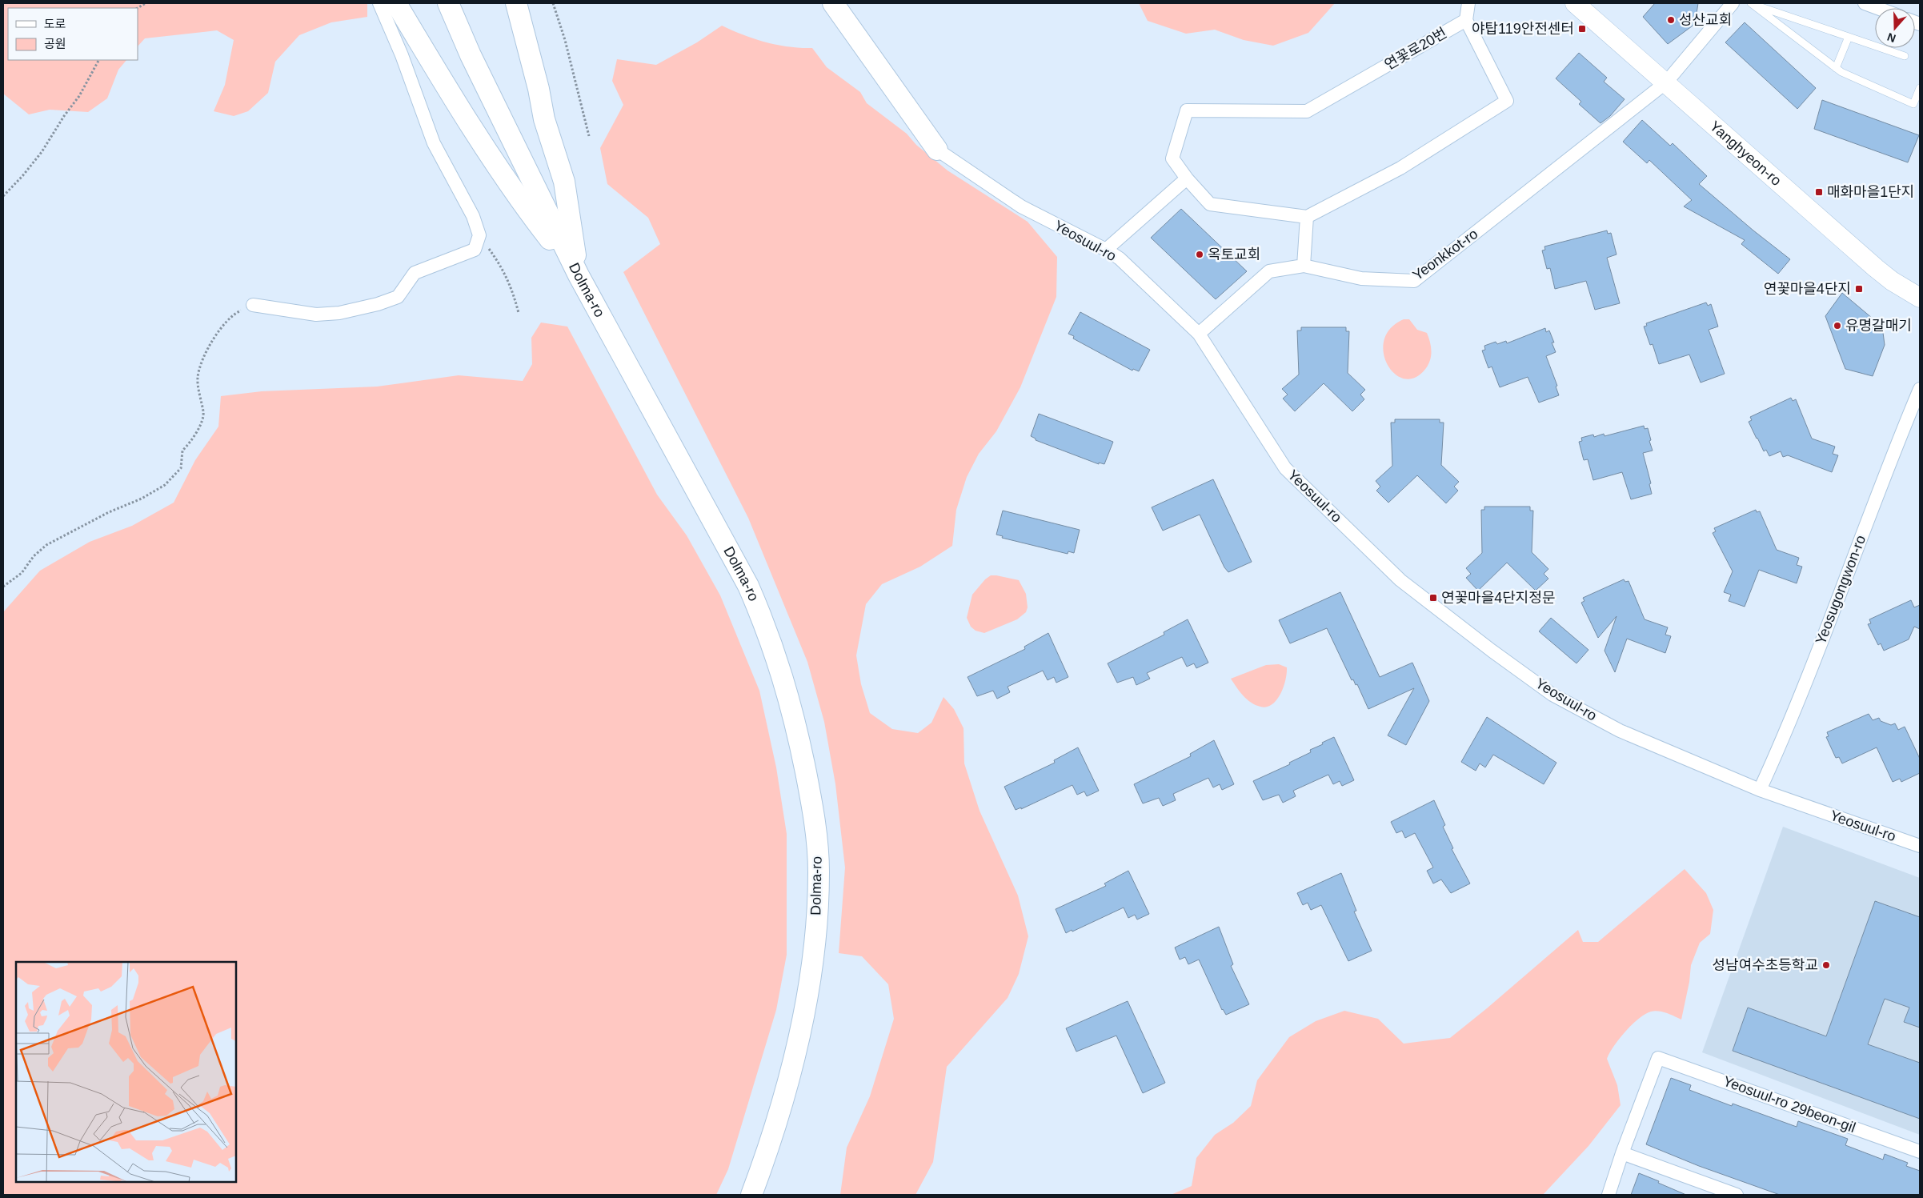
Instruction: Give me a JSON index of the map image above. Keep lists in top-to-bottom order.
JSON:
{
  "streets": {
    "main road": ["Yanghyeon-ro", "Dolma-ro"],
    "street": [
      "연꽃로20번",
      "Yeosuul-ro",
      "Yeonkkot-ro",
      "Yeosugongwon-ro",
      "Yeosuul-ro 29beon-gil"
    ]
  },
  "crossings": [
    ["Yanghyeon-ro", "Yeonkkot-ro"],
    ["Yeosuul-ro", "Yeonkkot-ro"],
    ["Yeosuul-ro", "Yeosugongwon-ro"]
  ],
  "places": {
    "other": [
      "성산교회",
      "옥토교회",
      "유명갈매기",
      "성남여수초등학교"
    ],
    "transit": [
      "야탑119안전센터",
      "매화마을1단지",
      "연꽃마을4단지",
      "연꽃마을4단지정문"
    ]
  },
  "legend": ["도로", "공원"],
  "north": "bottom"
}
